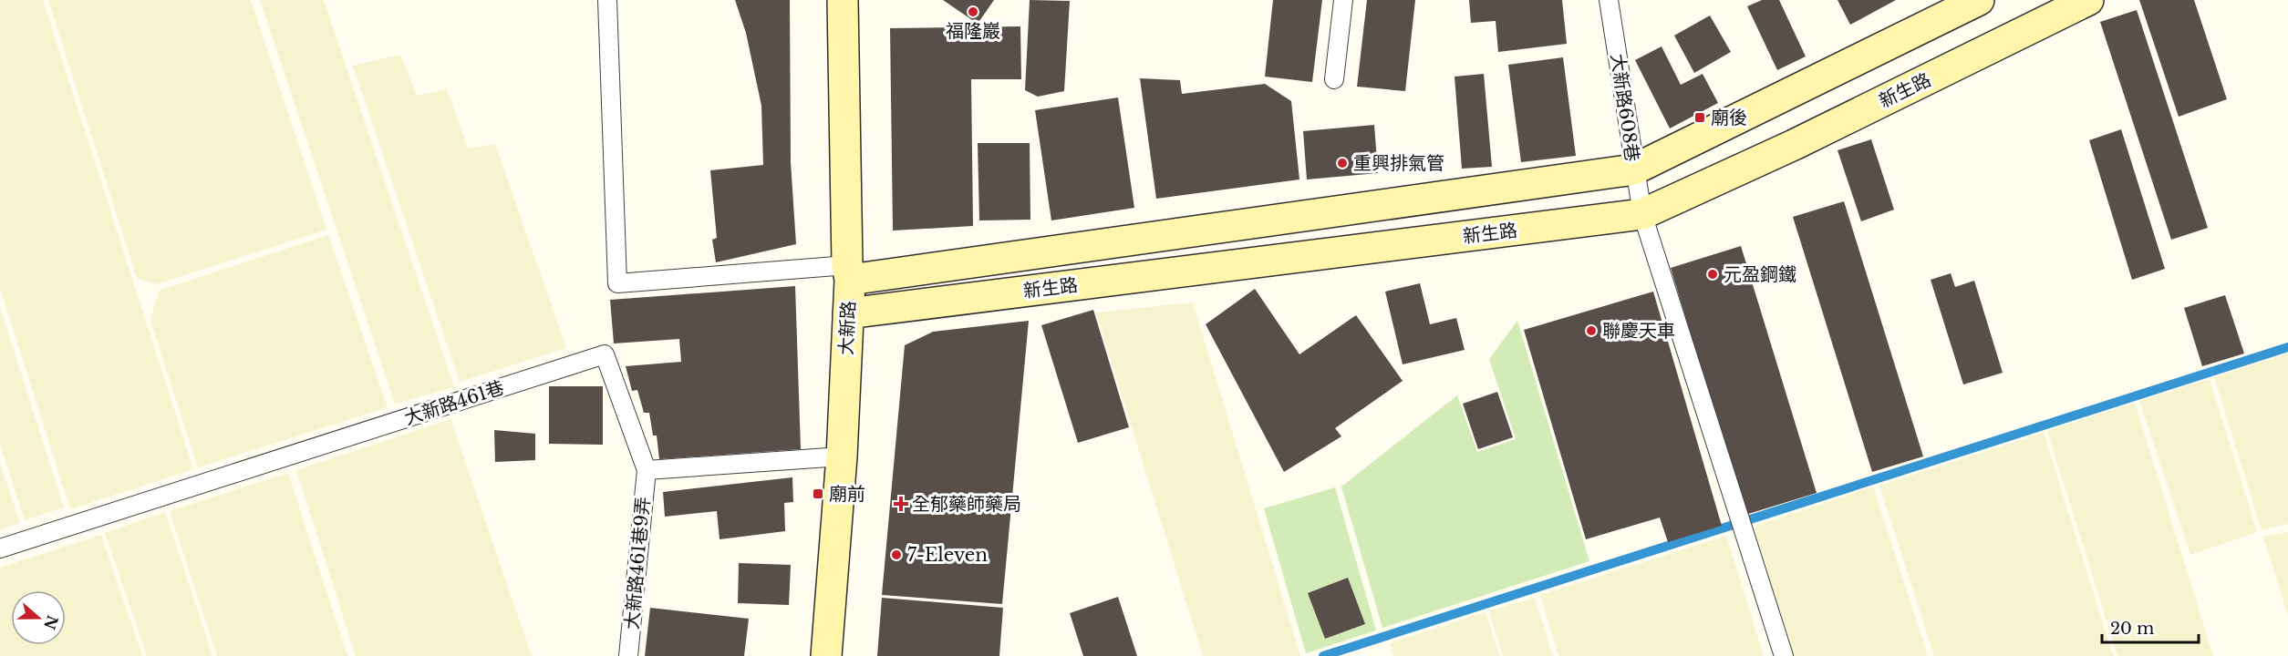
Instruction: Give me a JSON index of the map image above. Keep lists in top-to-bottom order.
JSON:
{
  "streets": {
    "main road": ["新生路", "大新路"],
    "lane": ["大新路608巷", "大新路461巷", "大新路461巷9弄"]
  },
  "crossings": [
    ["新生路", "大新路608巷"],
    ["新生路", "大新路"],
    ["大新路461巷", "大新路461巷9弄"]
  ],
  "places": {
    "other": [
      "福隆巖",
      "重興排氣管",
      "元盈鋼鐵",
      "聯慶天車",
      "7-Eleven"
    ],
    "transit": ["廟後", "廟前"],
    "health": ["全郁藥師藥局"]
  },
  "scale_bar": "20 m",
  "north": "right"
}
